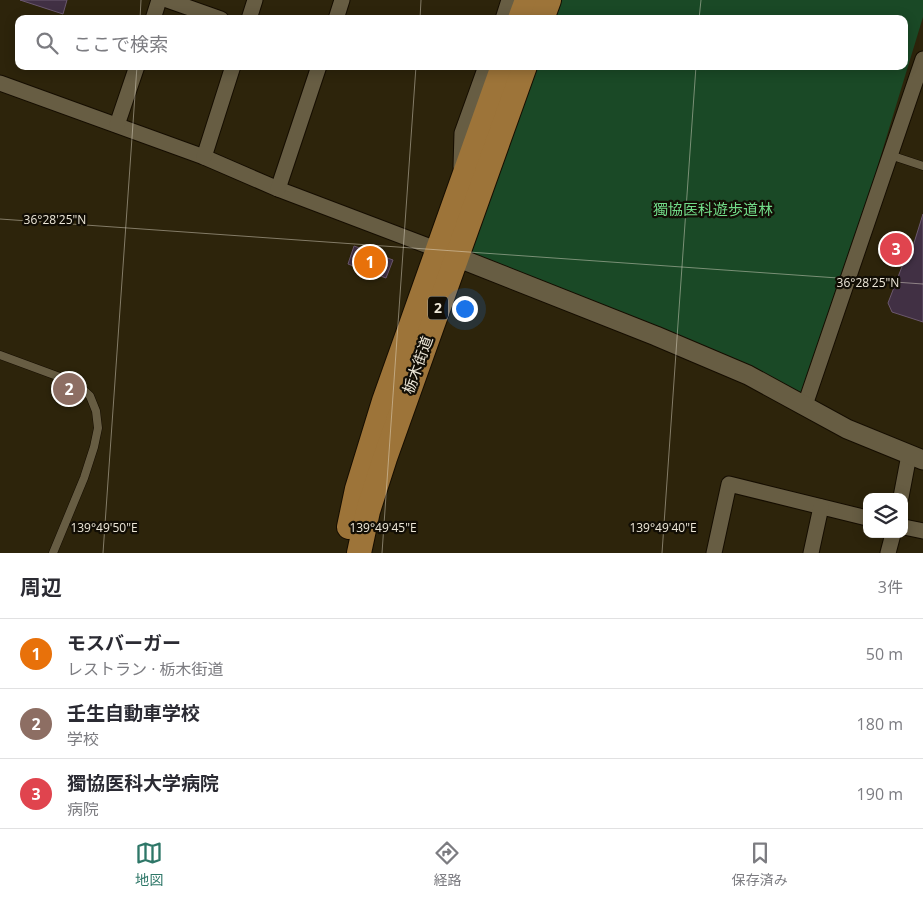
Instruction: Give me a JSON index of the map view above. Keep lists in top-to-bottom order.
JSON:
{
  "streets": {
    "main road": ["2", "栃木街道"]
  },
  "parks": ["獨協医科遊歩道林"],
  "page": {
    "search": "ここで検索",
    "pins": ["3", "1", "2"],
    "heading": ["周辺", "3件"],
    "list": [
      {
        "mark": "1",
        "name": "モスバーガー",
        "note": "レストラン · 栃木街道",
        "value": "50 m"
      },
      {
        "mark": "2",
        "name": "壬生自動車学校",
        "note": "学校",
        "value": "180 m"
      },
      {
        "mark": "3",
        "name": "獨協医科大学病院",
        "note": "病院",
        "value": "190 m"
      }
    ],
    "nav": ["地図", "経路", "保存済み"]
  },
  "coordinates": [
    "36°28'25\"N",
    "139°49'50\"E",
    "139°49'45\"E",
    "139°49'40\"E"
  ]
}
